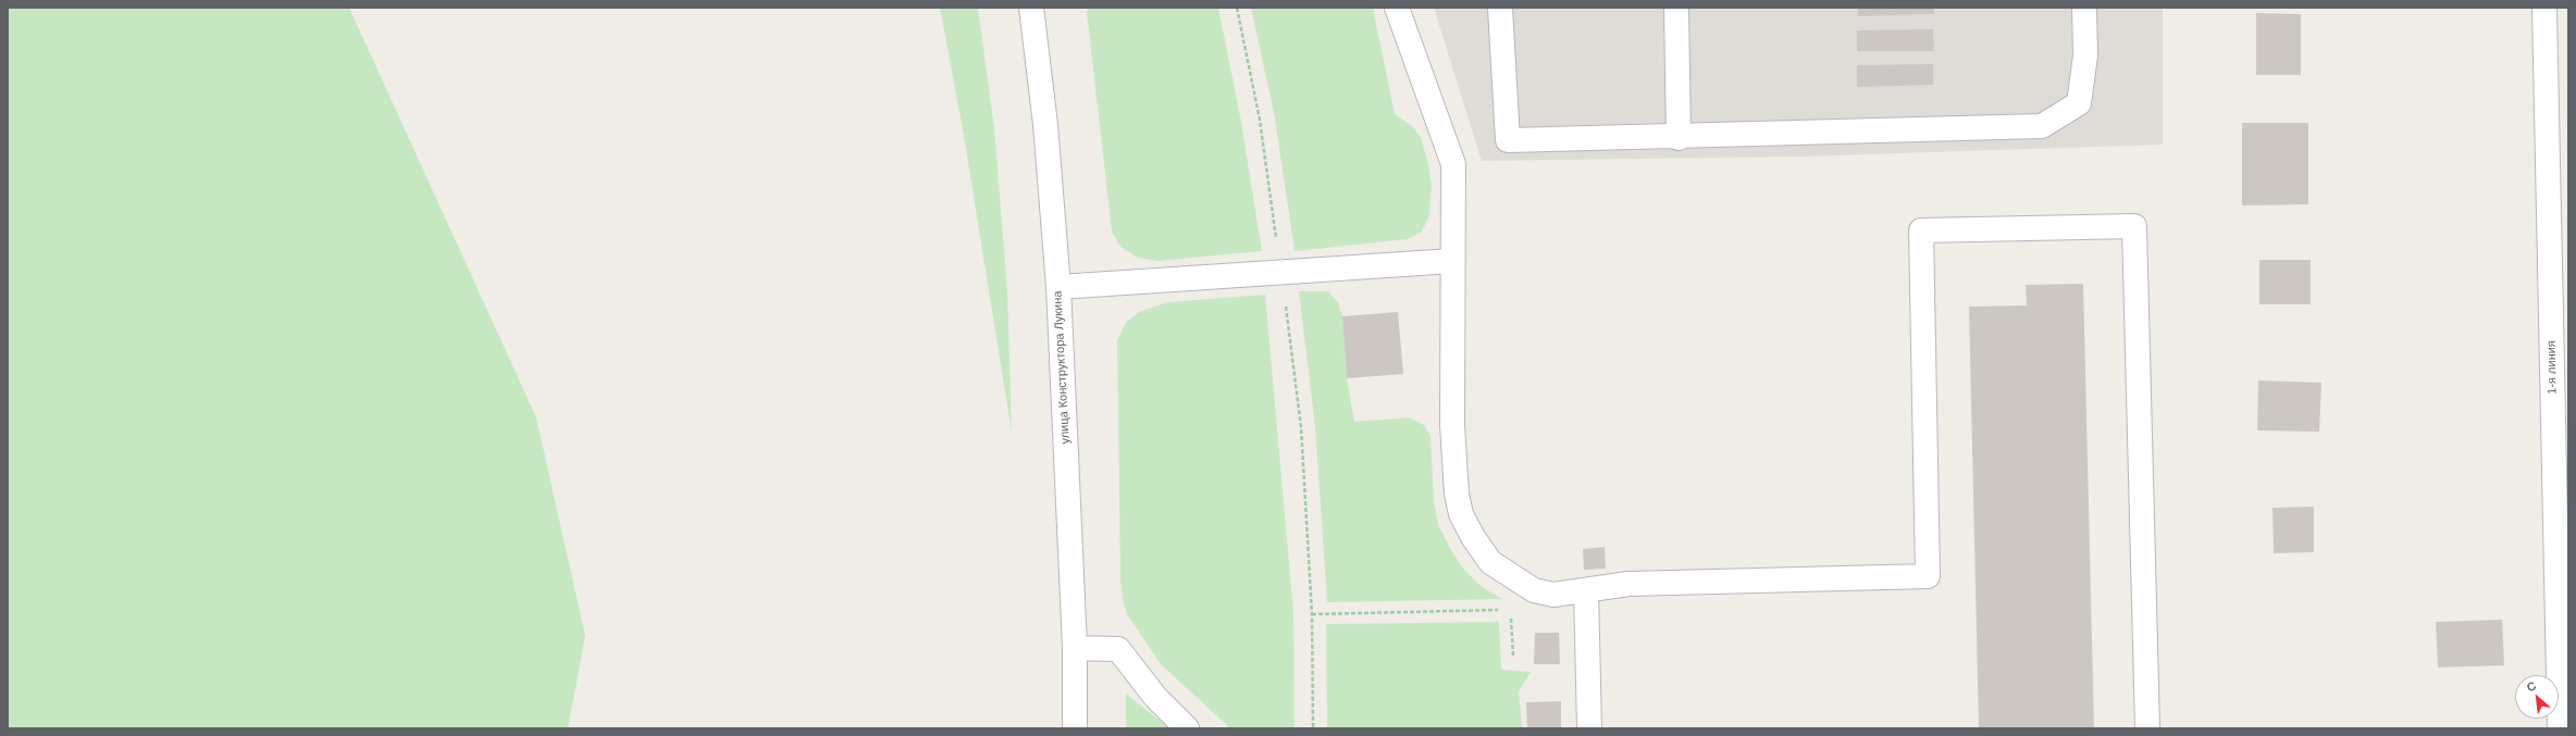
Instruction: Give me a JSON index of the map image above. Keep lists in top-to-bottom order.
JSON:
{
  "streets": {
    "street": ["улица Конструктора Лукина", "1-я линия"]
  },
  "north": "top left"
}
